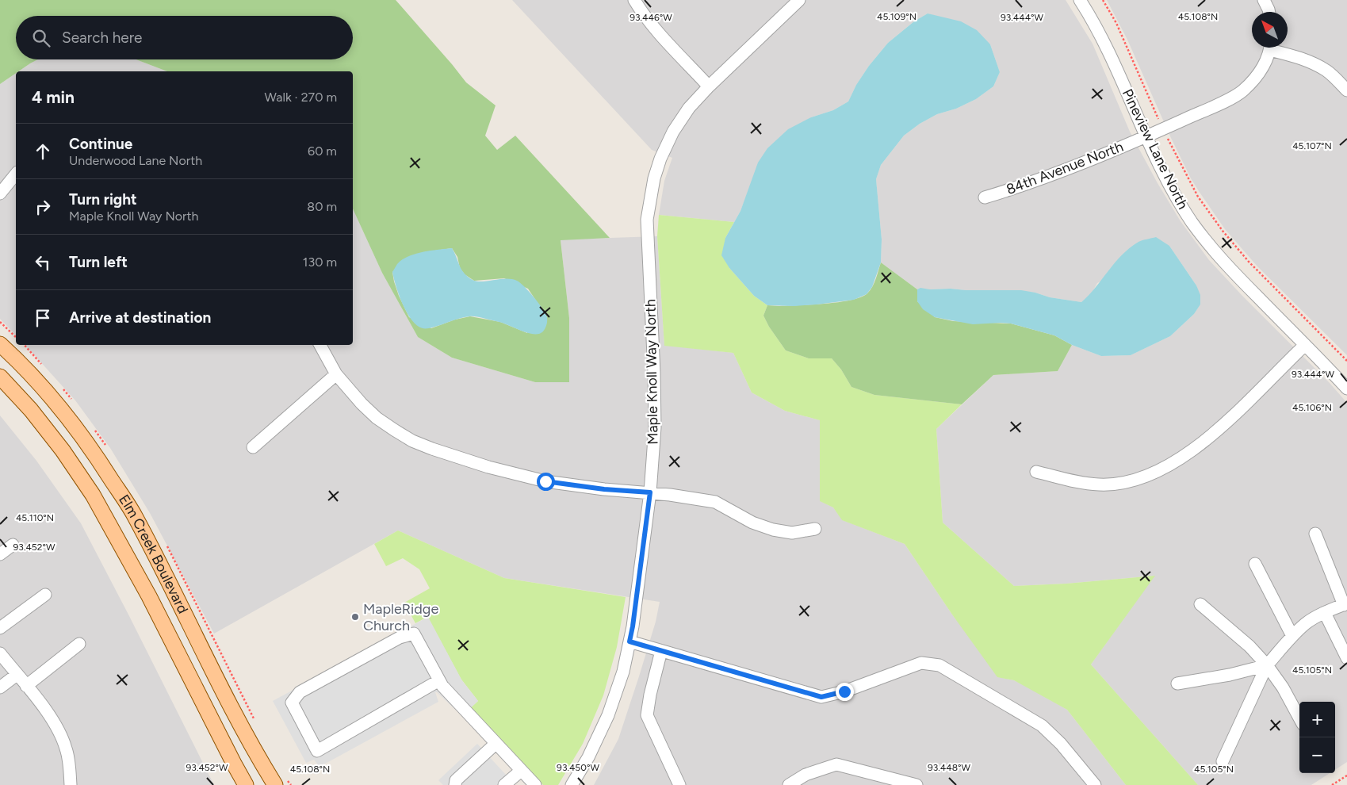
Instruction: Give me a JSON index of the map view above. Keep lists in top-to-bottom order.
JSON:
{
  "streets": {
    "main road": ["Elm Creek Boulevard"],
    "street": ["Pineview Lane North", "84th Avenue North", "Maple Knoll Way North"]
  },
  "crossings": [
    ["Pineview Lane North", "84th Avenue North"]
  ],
  "places": ["MapleRidge Church"],
  "north": "top left",
  "page": {
    "search": "Search here",
    "heading": ["4 min", "Walk · 270 m"],
    "list": [
      ["Continue", "Underwood Lane North", "60 m"],
      ["Turn right", "Maple Knoll Way North", "80 m"],
      ["Turn left", "130 m"],
      "Arrive at destination"
    ],
    "map_buttons": ["+", "−"]
  },
  "coordinates": [
    "45.109°N",
    "45.108°N",
    "93.444°W",
    "93.446°W",
    "45.107°N",
    "45.106°N",
    "45.110°N",
    "93.452°W",
    "45.105°N",
    "93.450°W",
    "93.448°W"
  ]
}
